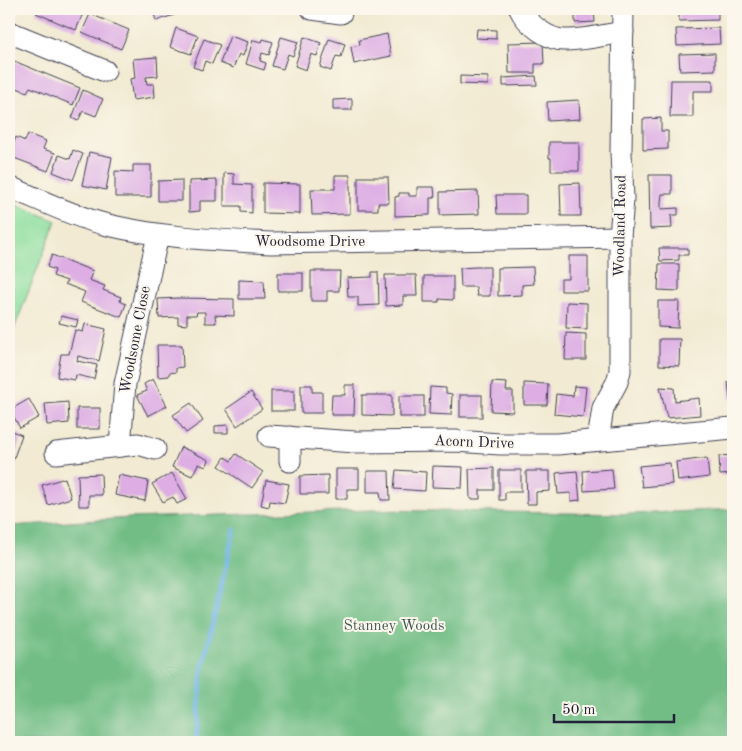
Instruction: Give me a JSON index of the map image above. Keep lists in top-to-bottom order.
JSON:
{
  "streets": {
    "street": [
      "Woodland Road",
      "Woodsome Drive",
      "Woodsome Close",
      "Acorn Drive"
    ]
  },
  "crossings": [
    ["Woodland Road", "Woodsome Drive"],
    ["Woodland Road", "Acorn Drive"],
    ["Woodsome Drive", "Woodsome Close"]
  ],
  "parks": ["Stanney Woods"],
  "scale_bar": "50 m"
}
